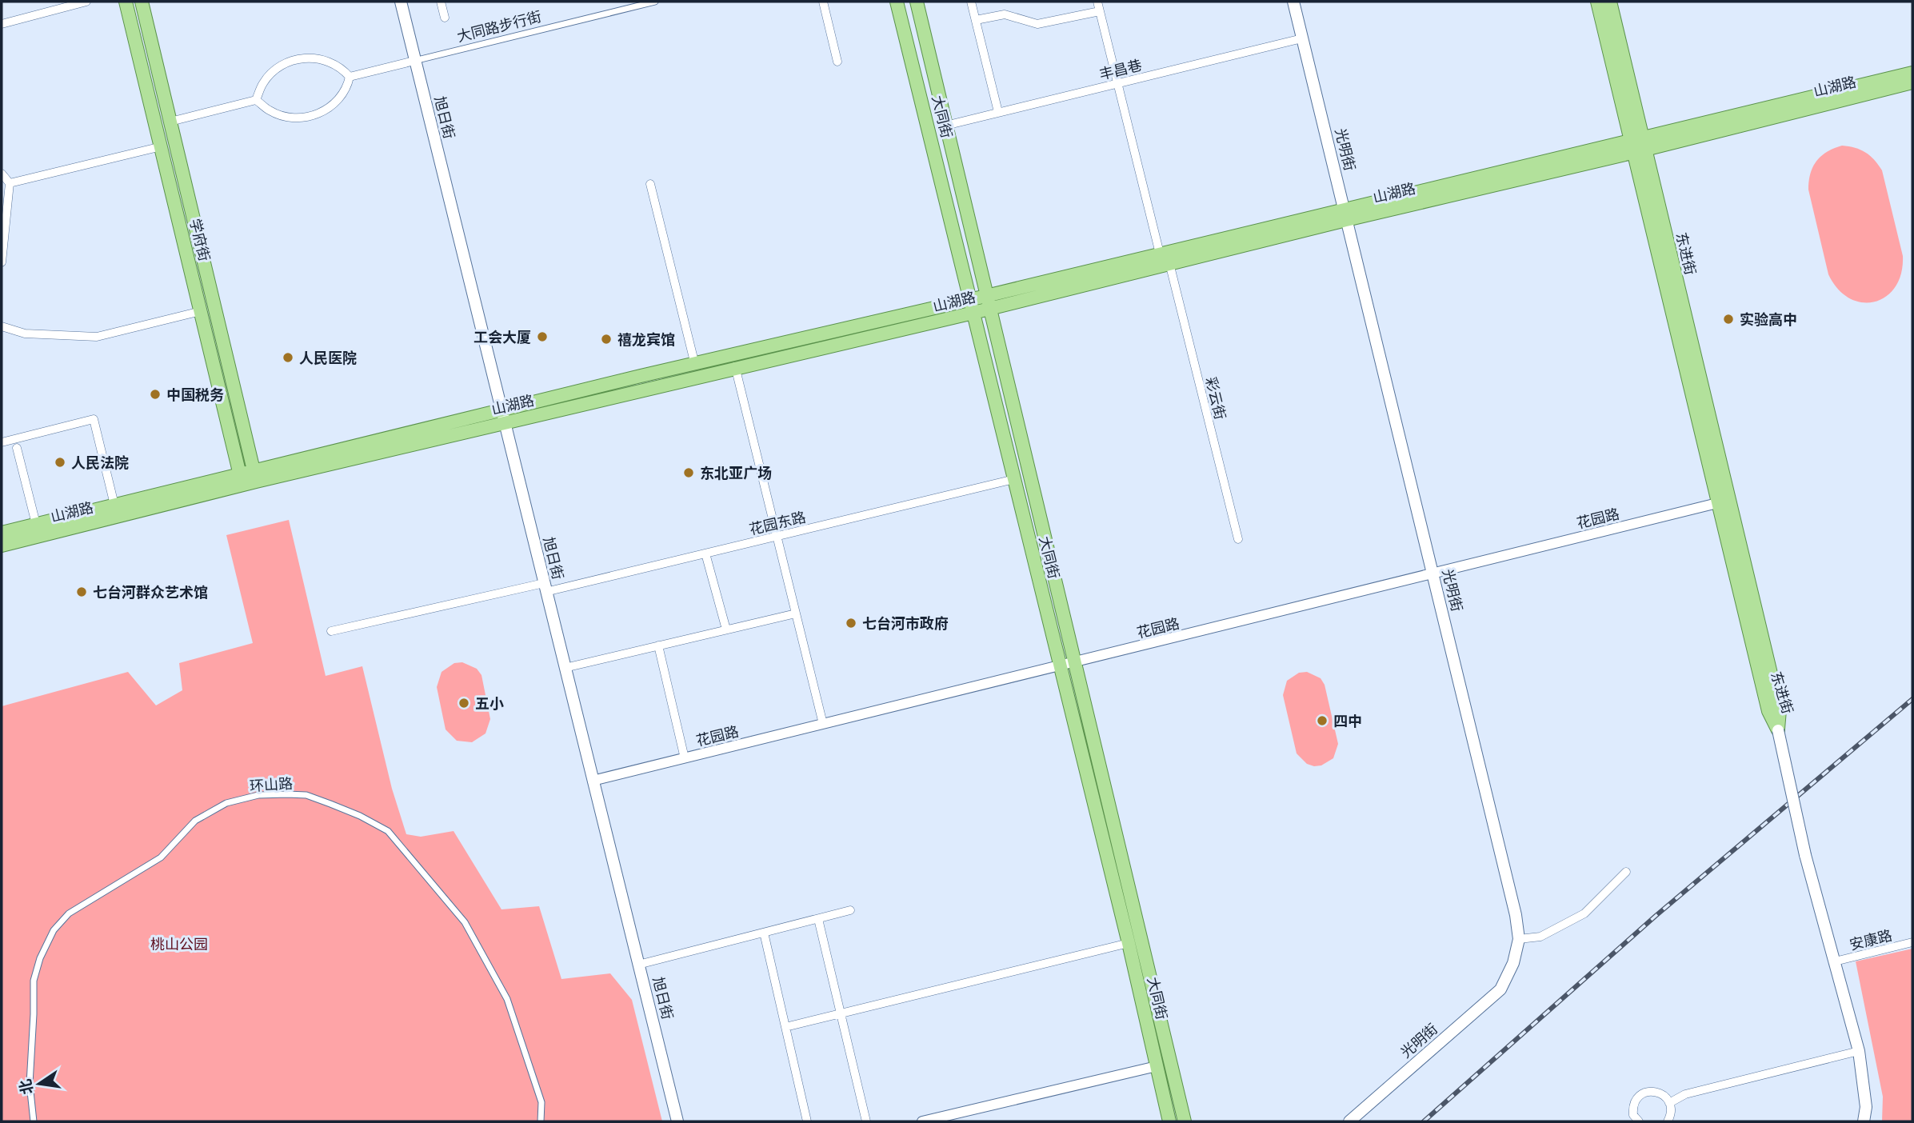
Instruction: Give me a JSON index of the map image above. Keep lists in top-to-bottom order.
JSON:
{
  "streets": {
    "main road": [
      "山湖路",
      "大同街",
      "旭日街",
      "光明街",
      "学府街",
      "东进街"
    ],
    "street": [
      "大同路步行街",
      "丰昌巷",
      "彩云街",
      "花园路",
      "花园东路",
      "环山路",
      "安康路"
    ]
  },
  "crossings": [
    ["大同路步行街", "旭日街"],
    ["丰昌巷", "大同街"],
    ["丰昌巷", "光明街"],
    ["丰昌巷", "彩云街"],
    ["山湖路", "大同街"],
    ["山湖路", "旭日街"],
    ["山湖路", "光明街"],
    ["山湖路", "学府街"],
    ["山湖路", "东进街"],
    ["山湖路", "彩云街"],
    ["大同街", "花园路"],
    ["大同街", "花园东路"],
    ["旭日街", "花园路"],
    ["旭日街", "花园东路"],
    ["光明街", "花园路"],
    ["东进街", "花园路"]
  ],
  "parks": ["桃山公园"],
  "places": [
    "实验高中",
    "工会大厦",
    "禧龙宾馆",
    "人民医院",
    "中国税务",
    "人民法院",
    "东北亚广场",
    "七台河群众艺术馆",
    "七台河市政府",
    "五小",
    "四中"
  ],
  "north": "left"
}
